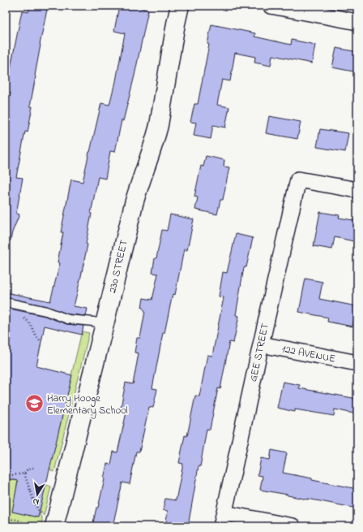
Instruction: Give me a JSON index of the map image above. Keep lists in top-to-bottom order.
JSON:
{
  "streets": {
    "street": ["230 STREET", "GEE STREET", "122 AVENUE"]
  },
  "crossings": [
    ["GEE STREET", "122 AVENUE"]
  ],
  "places": {
    "school or university": ["Harry Hooge Elementary School"]
  },
  "north": "bottom"
}
